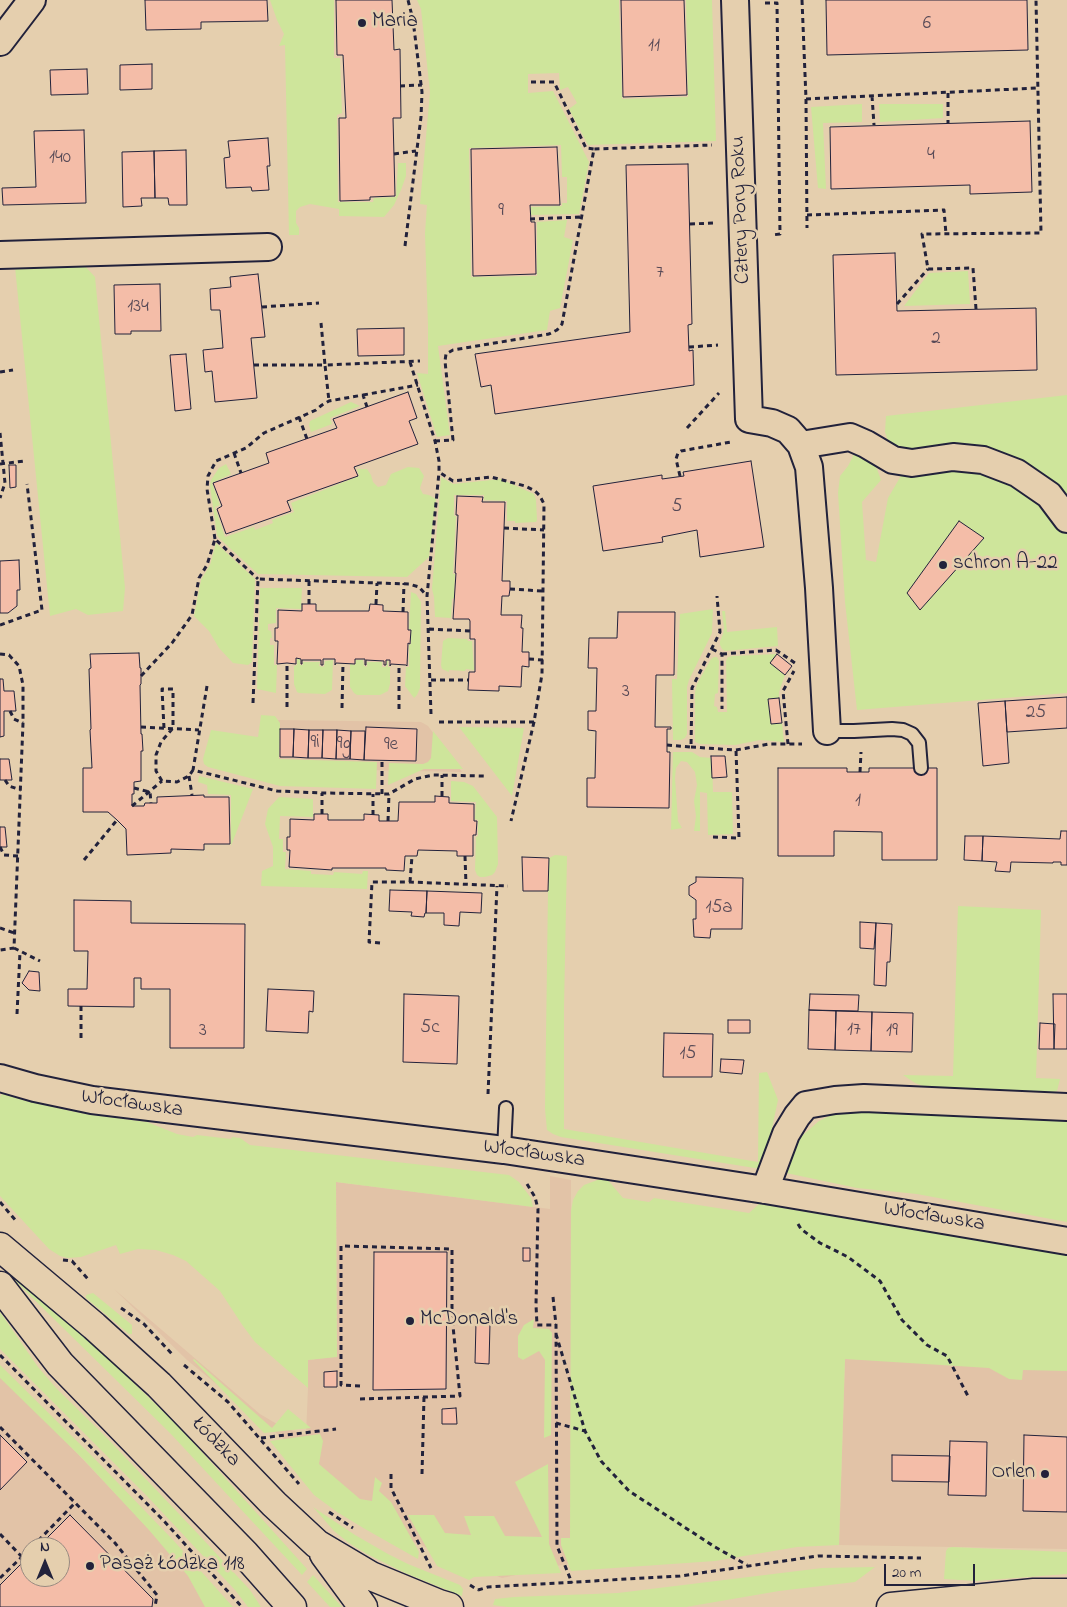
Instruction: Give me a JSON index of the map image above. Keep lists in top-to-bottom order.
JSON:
{
  "streets": {
    "street": ["Cztery Pory Roku", "Włocławska", "Łódzka"]
  },
  "places": [
    "Maria",
    "schron A-22",
    "McDonald's",
    "Orlen",
    "Pasaż Łódzka 118"
  ],
  "house_numbers": [
    "6",
    "11",
    "4",
    "140",
    "9",
    "7",
    "134",
    "2",
    "5",
    "3",
    "25",
    "9i",
    "9g",
    "9e",
    "1",
    "15a",
    "5c",
    "17",
    "3",
    "19",
    "15"
  ],
  "scale_bar": "20 m",
  "north": "top"
}
